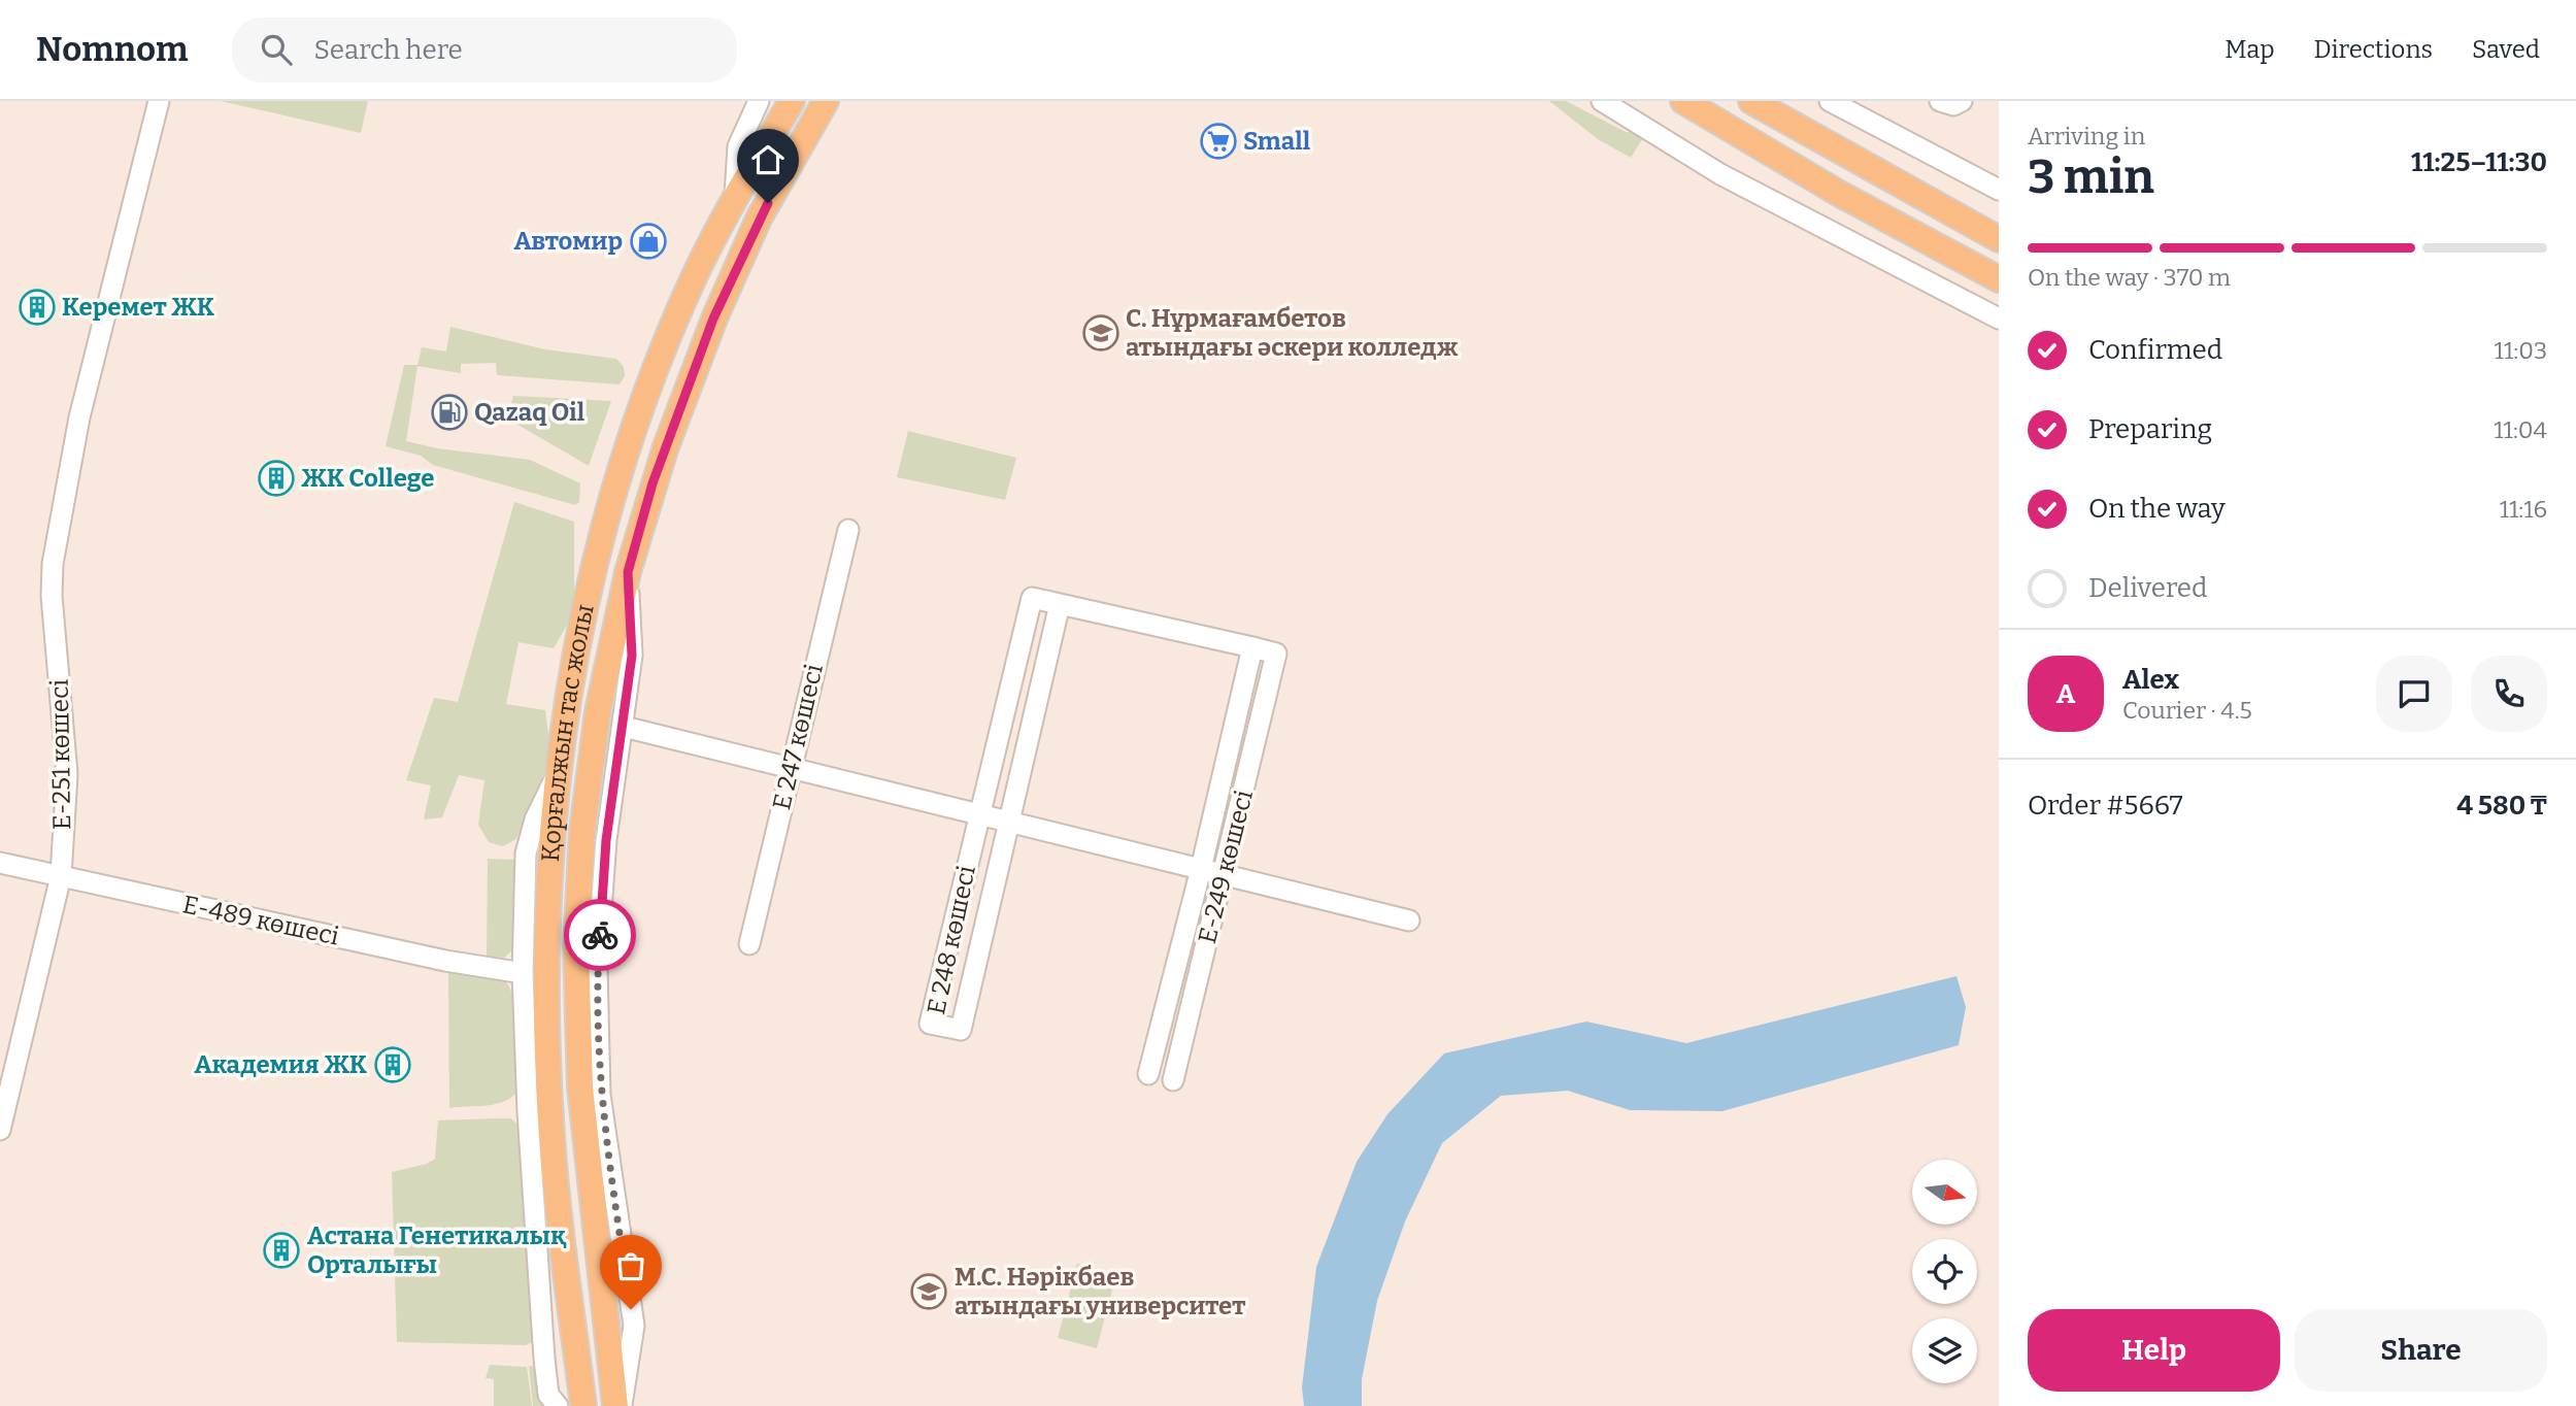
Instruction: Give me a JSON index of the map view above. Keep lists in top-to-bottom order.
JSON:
{
  "streets": {
    "main road": ["Қорғалжын тас жолы"],
    "street": [
      "Е 247 көшесі",
      "Е-251 көшесі",
      "Е-249 көшесі",
      "Е-489 көшесі",
      "Е 248 көшесі"
    ]
  },
  "crossings": [
    ["Е-251 көшесі", "Е-489 көшесі"],
    ["Е-249 көшесі", "Е 248 көшесі"]
  ],
  "places": {
    "supermarket": ["Small"],
    "shop": ["Автомир"],
    "building": [
      "Керемет ЖК",
      "ЖК College",
      "Академия ЖК",
      "Астана Генетикалық Орталығы"
    ],
    "school or university": ["С. Нұрмағамбетов атындағы әскери колледж", "М.С. Нәрікбаев атындағы университет"],
    "fuel station": ["Qazaq Oil"]
  },
  "north": "right",
  "page": {
    "header": "Nomnom",
    "search": "Search here",
    "nav": ["Map", "Directions", "Saved"],
    "heading": ["3 min", "Arriving in", "11:25–11:30"],
    "panel": [
      "Alex",
      "Courier · 4.5",
      "Order #5667",
      "4 580 ₸"
    ],
    "bar": "On the way · 370 m",
    "list": [
      ["Confirmed", "11:03"],
      ["Preparing", "11:04"],
      ["On the way", "11:16"],
      "Delivered"
    ],
    "round": "A",
    "buttons": ["Help", "Share"]
  }
}
